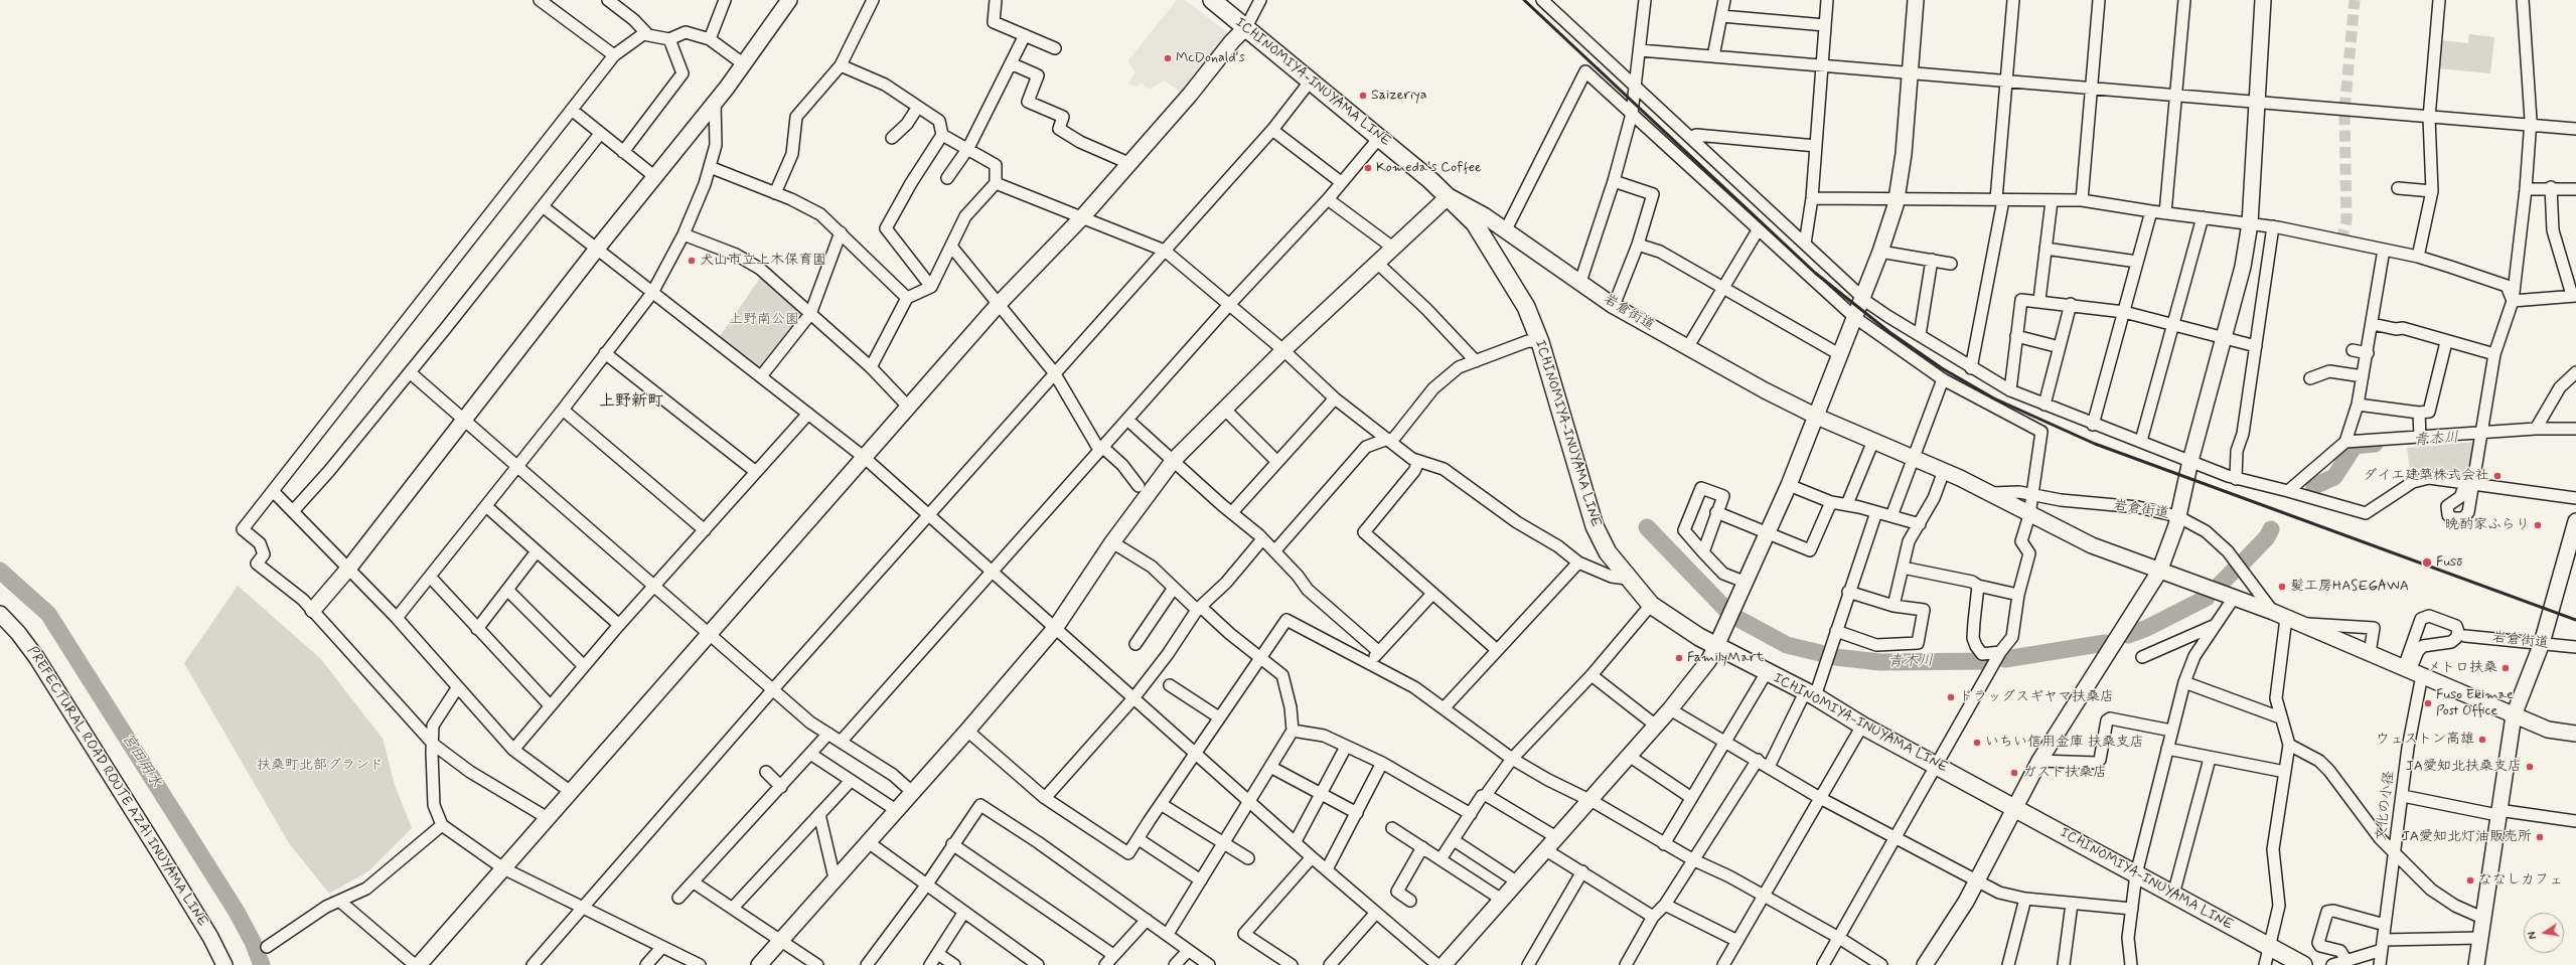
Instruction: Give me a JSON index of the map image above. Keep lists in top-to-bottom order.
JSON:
{
  "streets": {
    "main road": ["ICHINOMIYA-INUYAMA LINE"],
    "street": ["岩倉街道", "PREFECTURAL ROAD ROUTE AZAI INUYAMA LINE", "文化の小径"]
  },
  "crossings": [
    ["ICHINOMIYA-INUYAMA LINE", "岩倉街道"],
    ["岩倉街道", "文化の小径"]
  ],
  "districts": ["上野新町"],
  "water": ["青木川", "宮田用水"],
  "parks": ["上野南公園", "扶桑町北部グランド"],
  "places": [
    "McDonald's",
    "Saizeriya",
    "Komeda's Coffee",
    "犬山市立上木保育園",
    "ダイエ建築株式会社",
    "晩酌家ふらり",
    "Fusō",
    "髪工房HASEGAWA",
    "FamilyMart",
    "メトロ扶桑",
    "ドラッグスギヤマ扶桑店",
    "Fuso Ekimae Post Office",
    "ウェストン高雄",
    "いちい信用金庫 扶桑支店",
    "JA愛知北扶桑支店",
    "ガスト扶桑店",
    "JA愛知北灯油販売所",
    "ななしカフェ"
  ],
  "north": "left"
}
